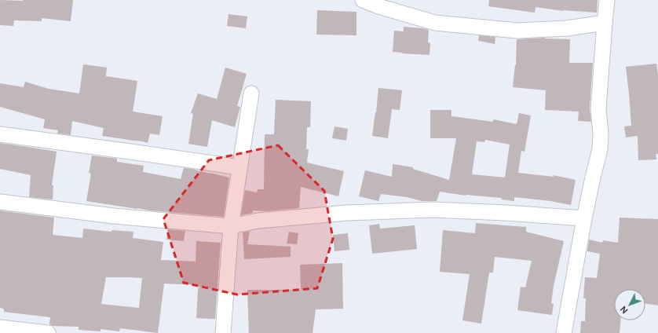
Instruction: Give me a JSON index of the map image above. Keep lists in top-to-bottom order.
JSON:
{
  "north": "bottom left"
}
